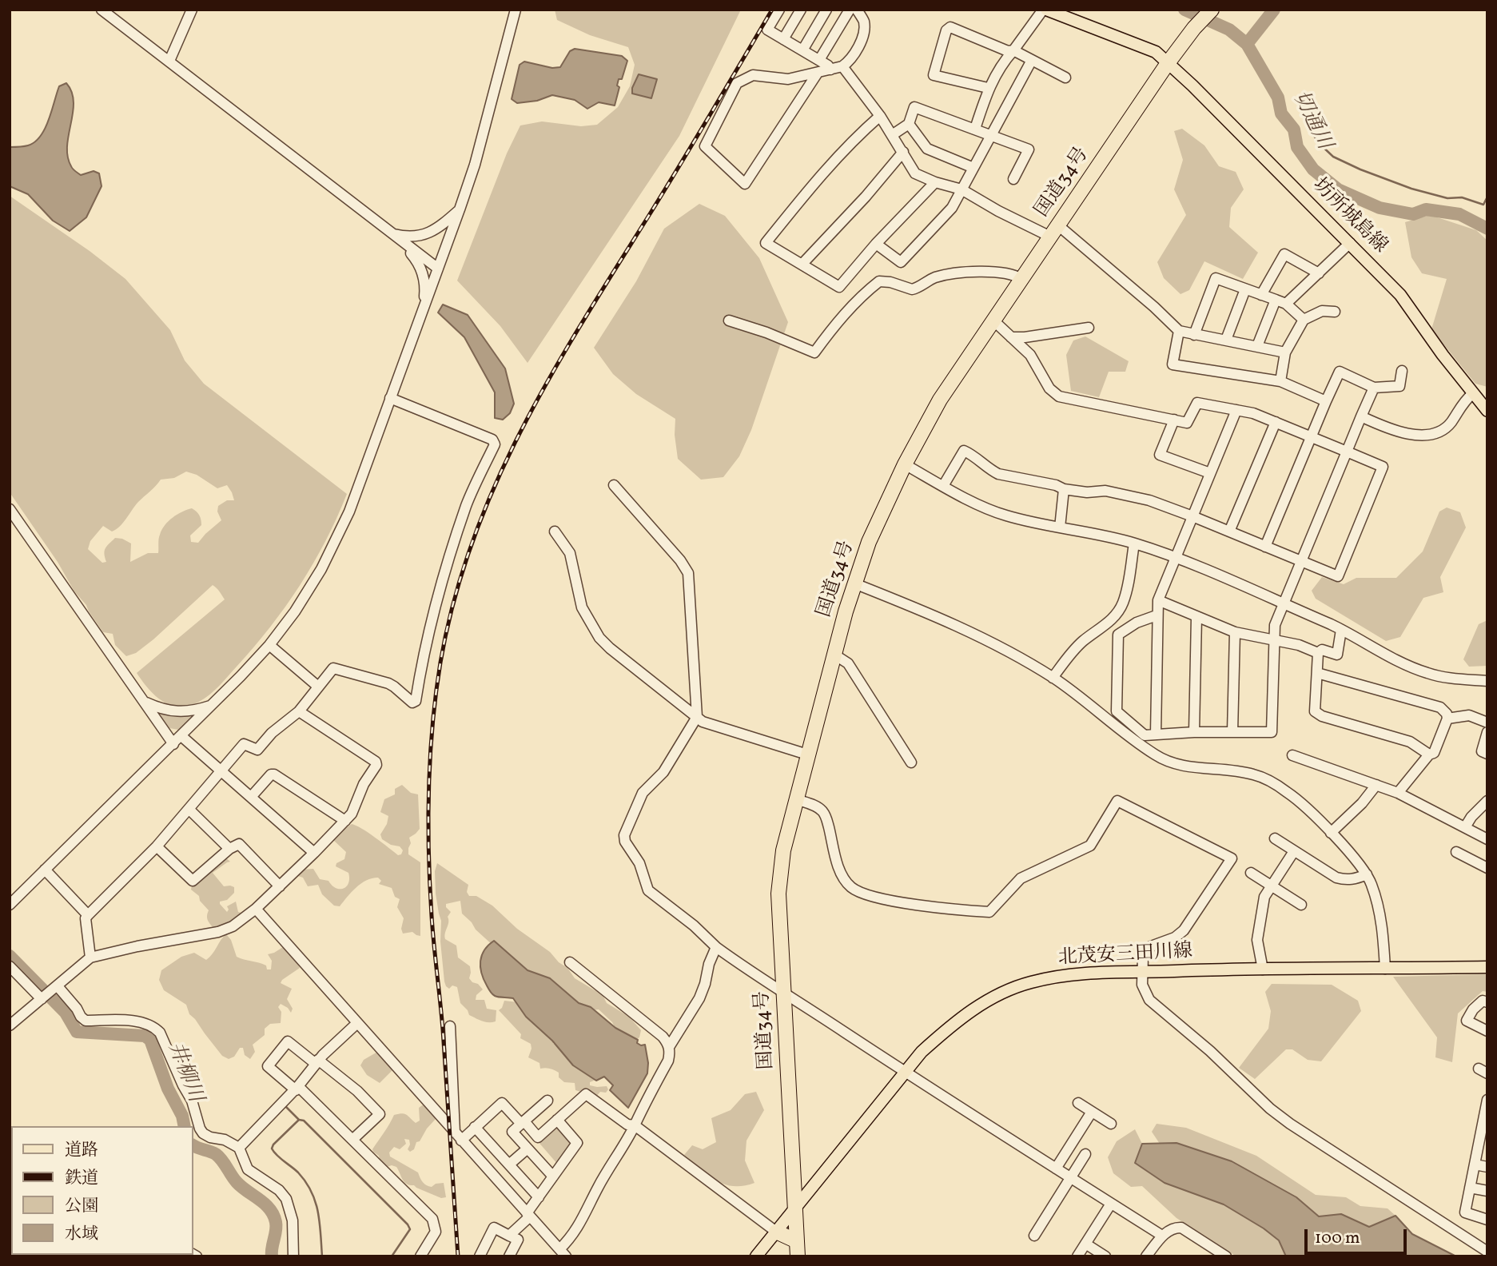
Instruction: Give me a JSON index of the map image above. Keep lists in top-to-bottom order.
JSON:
{
  "streets": {
    "highway": ["国道34号"],
    "main road": ["坊所城島線", "北茂安三田川線"]
  },
  "crossings": [
    ["国道34号", "坊所城島線"],
    ["国道34号", "北茂安三田川線"]
  ],
  "water": ["切通川", "井柳川"],
  "legend": [
    "道路",
    "鉄道",
    "公園",
    "水域"
  ],
  "scale_bar": "100 m"
}
